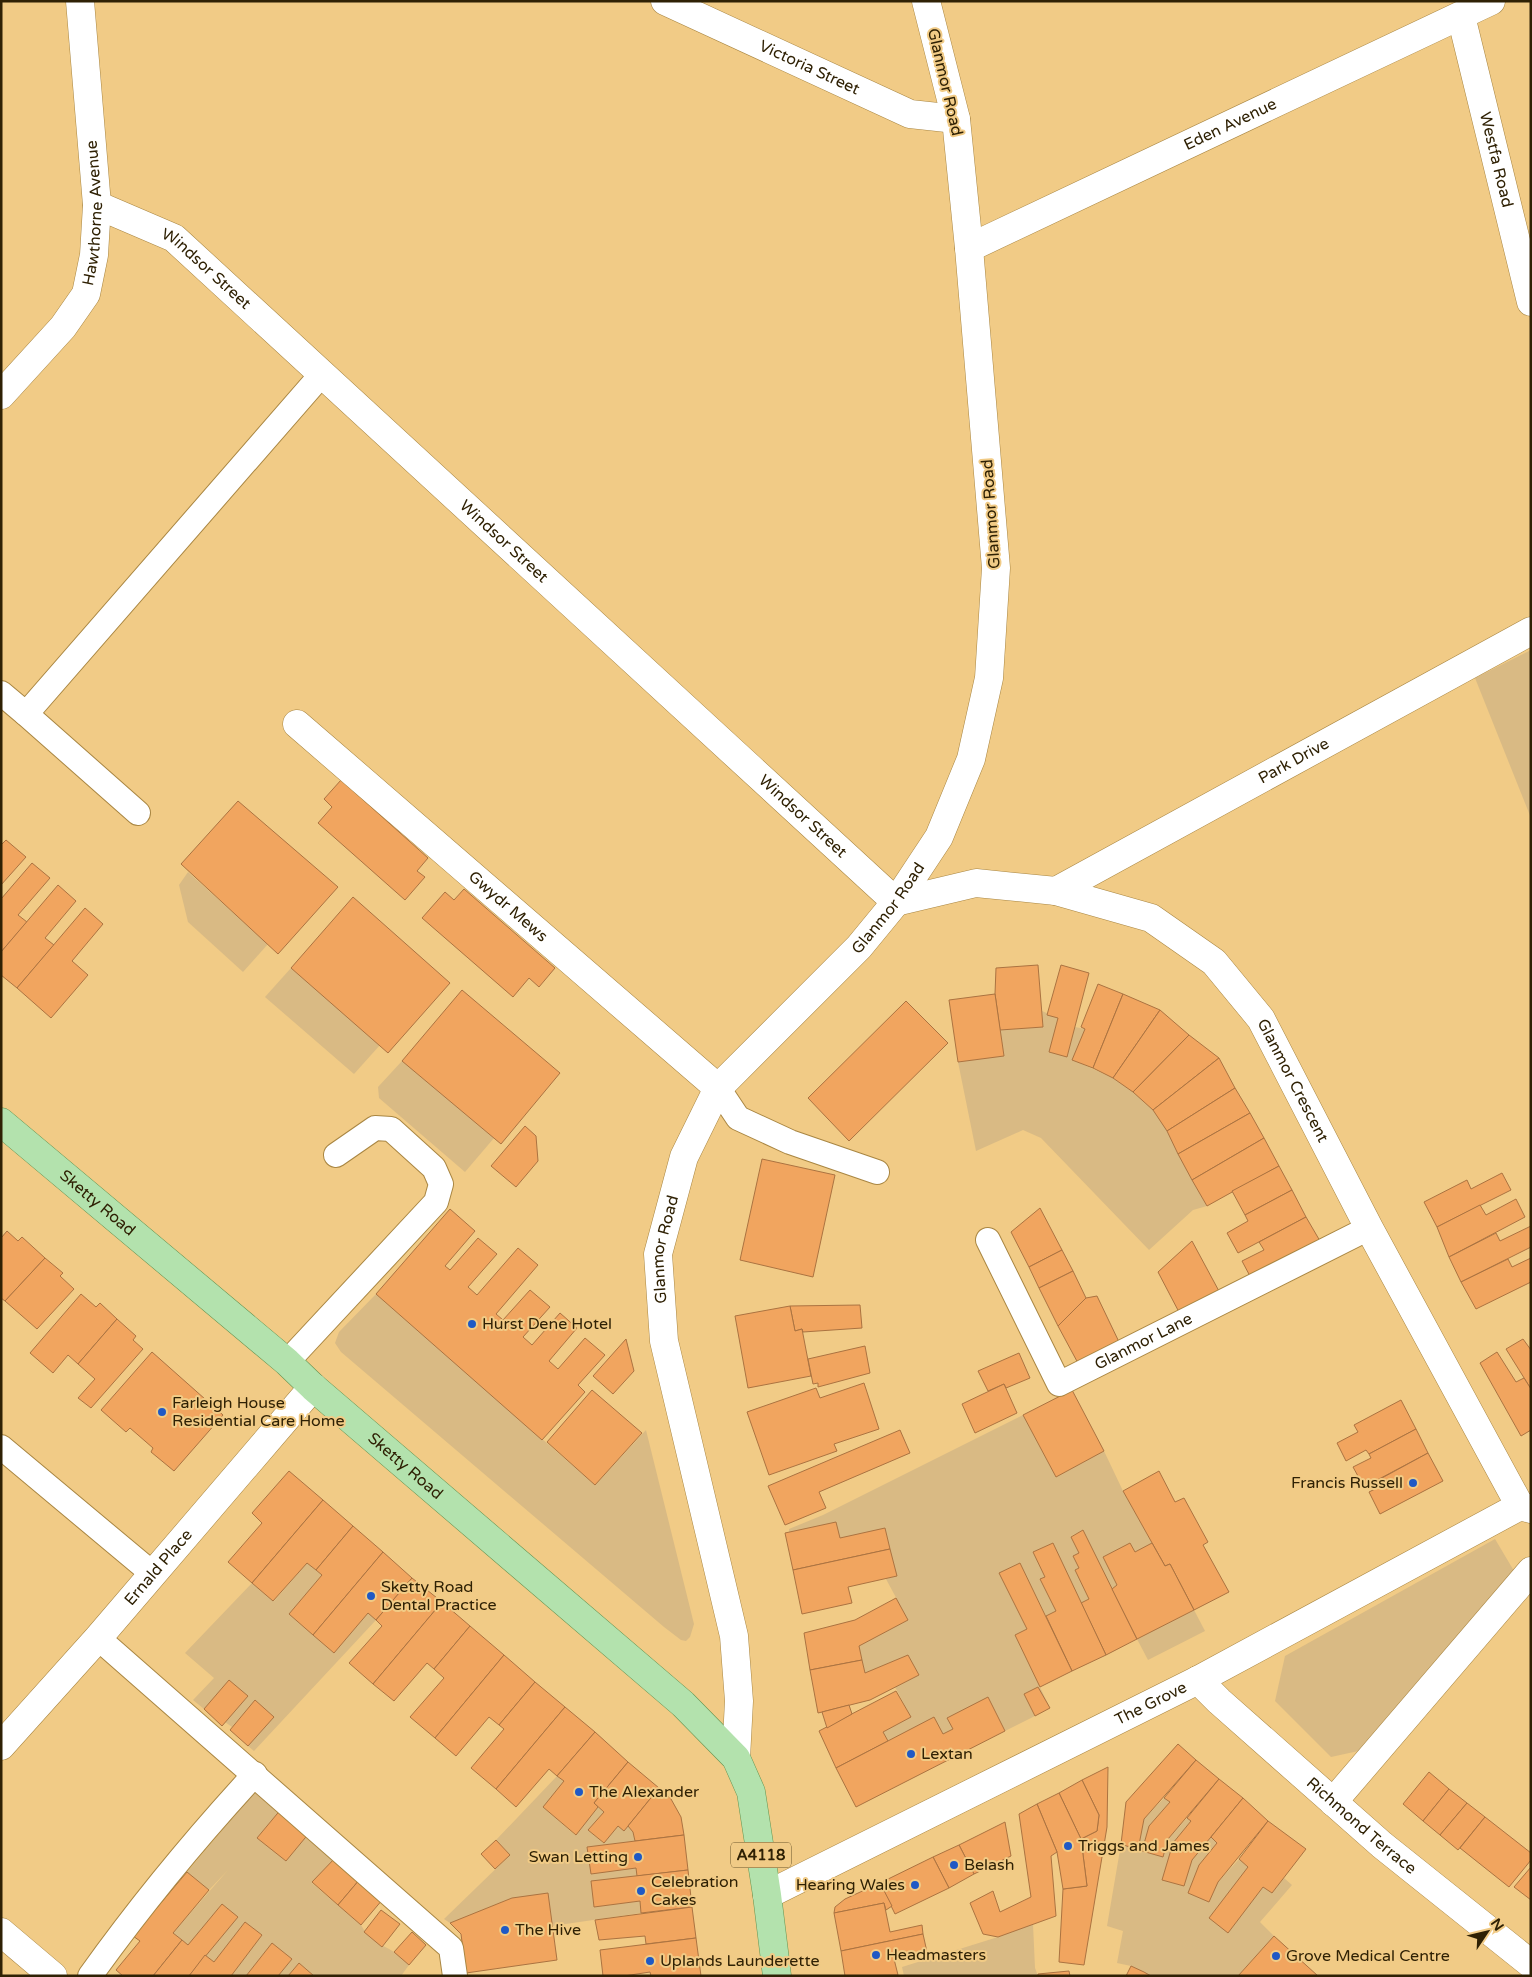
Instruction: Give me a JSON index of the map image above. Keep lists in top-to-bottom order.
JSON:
{
  "streets": {
    "main road": ["Sketty Road", "A4118"],
    "street": [
      "Victoria Street",
      "Glanmor Road",
      "Eden Avenue",
      "Westfa Road",
      "Hawthorne Avenue",
      "Windsor Street",
      "Park Drive",
      "Gwydr Mews",
      "Glanmor Crescent",
      "Ernald Place",
      "The Grove",
      "Richmond Terrace"
    ],
    "lane": ["Glanmor Lane"]
  },
  "crossings": [
    ["Victoria Street", "Glanmor Road"],
    ["Glanmor Road", "Eden Avenue"],
    ["Glanmor Road", "Windsor Street"],
    ["Glanmor Road", "Gwydr Mews"],
    ["Glanmor Road", "Glanmor Crescent"],
    ["Glanmor Road", "Sketty Road"],
    ["Glanmor Road", "A4118"],
    ["Eden Avenue", "Westfa Road"],
    ["Hawthorne Avenue", "Windsor Street"],
    ["Windsor Street", "Glanmor Crescent"],
    ["Park Drive", "Glanmor Crescent"],
    ["Glanmor Crescent", "Glanmor Lane"],
    ["Glanmor Crescent", "The Grove"],
    ["Sketty Road", "Ernald Place"],
    ["Sketty Road", "A4118"],
    ["The Grove", "Richmond Terrace"],
    ["The Grove", "A4118"]
  ],
  "places": [
    "Hurst Dene Hotel",
    "Farleigh House Residential Care Home",
    "Francis Russell",
    "Sketty Road Dental Practice",
    "Lextan",
    "The Alexander",
    "Triggs and James",
    "Swan Letting",
    "Belash",
    "Hearing Wales",
    "Celebration Cakes",
    "The Hive",
    "Headmasters",
    "Grove Medical Centre",
    "Uplands Launderette"
  ],
  "north": "top right"
}
